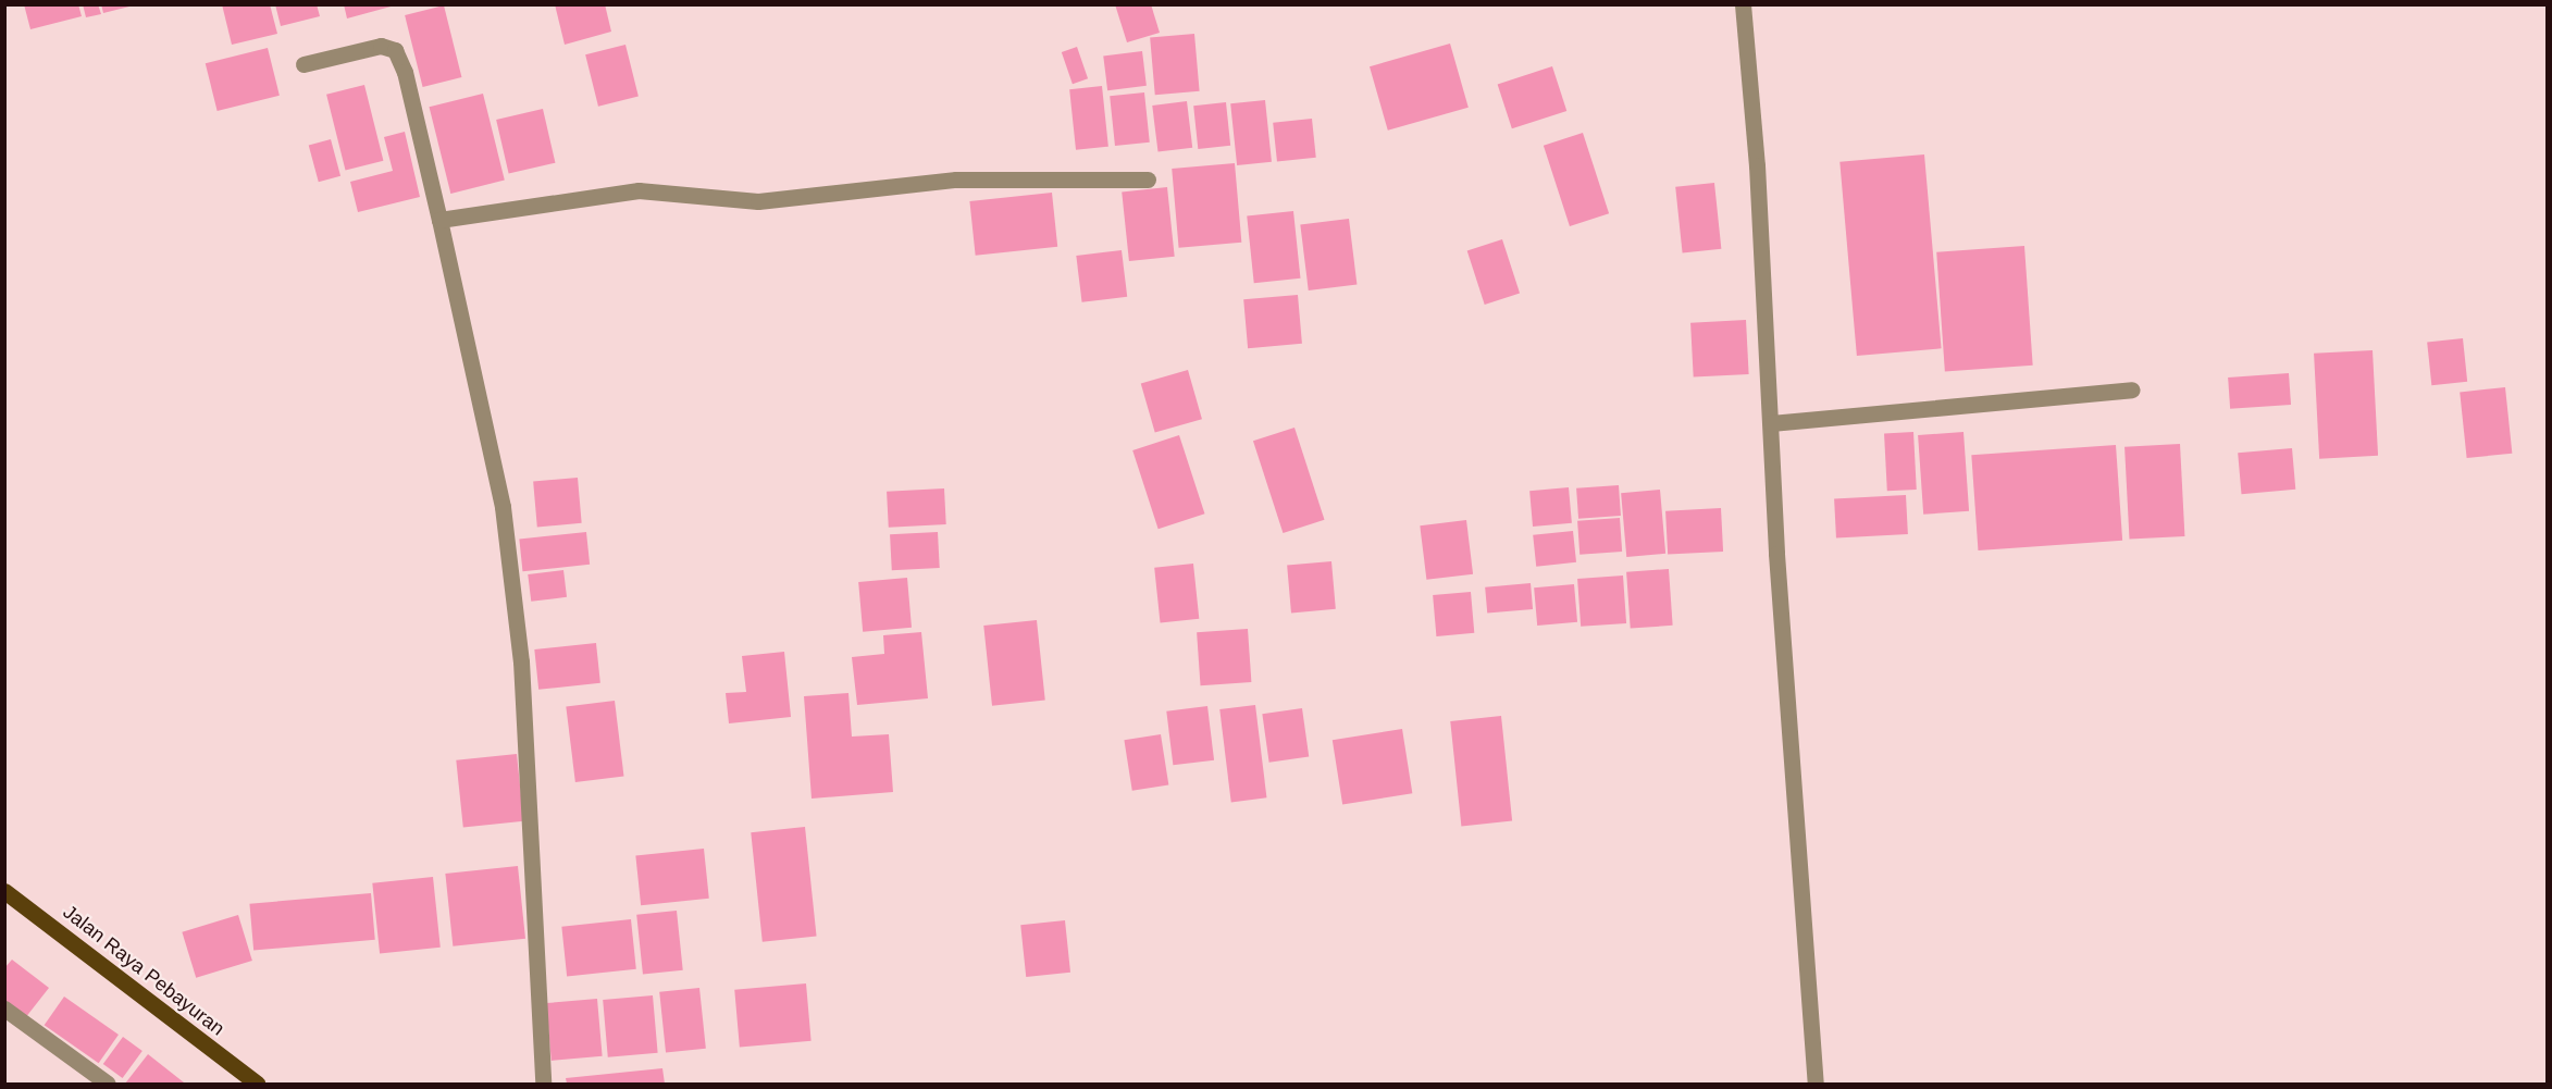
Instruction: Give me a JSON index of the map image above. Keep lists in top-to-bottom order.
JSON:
{
  "streets": {
    "main road": ["Jalan Raya Pebayuran"]
  }
}
